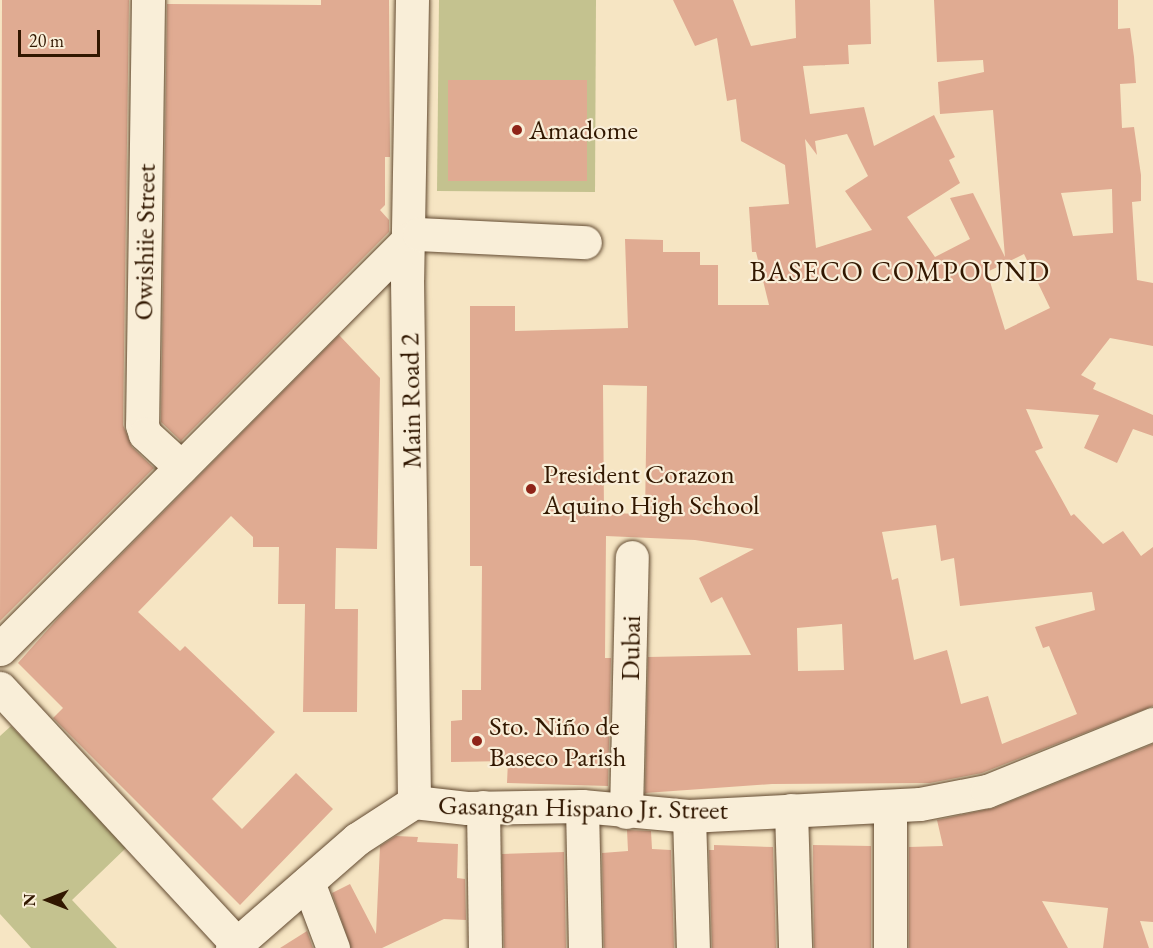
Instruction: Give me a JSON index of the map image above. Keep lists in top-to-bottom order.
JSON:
{
  "streets": {
    "street": [
      "Owishiie Street",
      "Main Road 2",
      "Dubai",
      "Gasangan Hispano Jr. Street"
    ]
  },
  "crossings": [
    ["Main Road 2", "Gasangan Hispano Jr. Street"],
    ["Dubai", "Gasangan Hispano Jr. Street"]
  ],
  "districts": ["BASECO COMPOUND"],
  "places": ["Amadome", "President Corazon Aquino High School", "Sto. Niño de Baseco Parish"],
  "scale_bar": "20 m",
  "north": "left"
}
